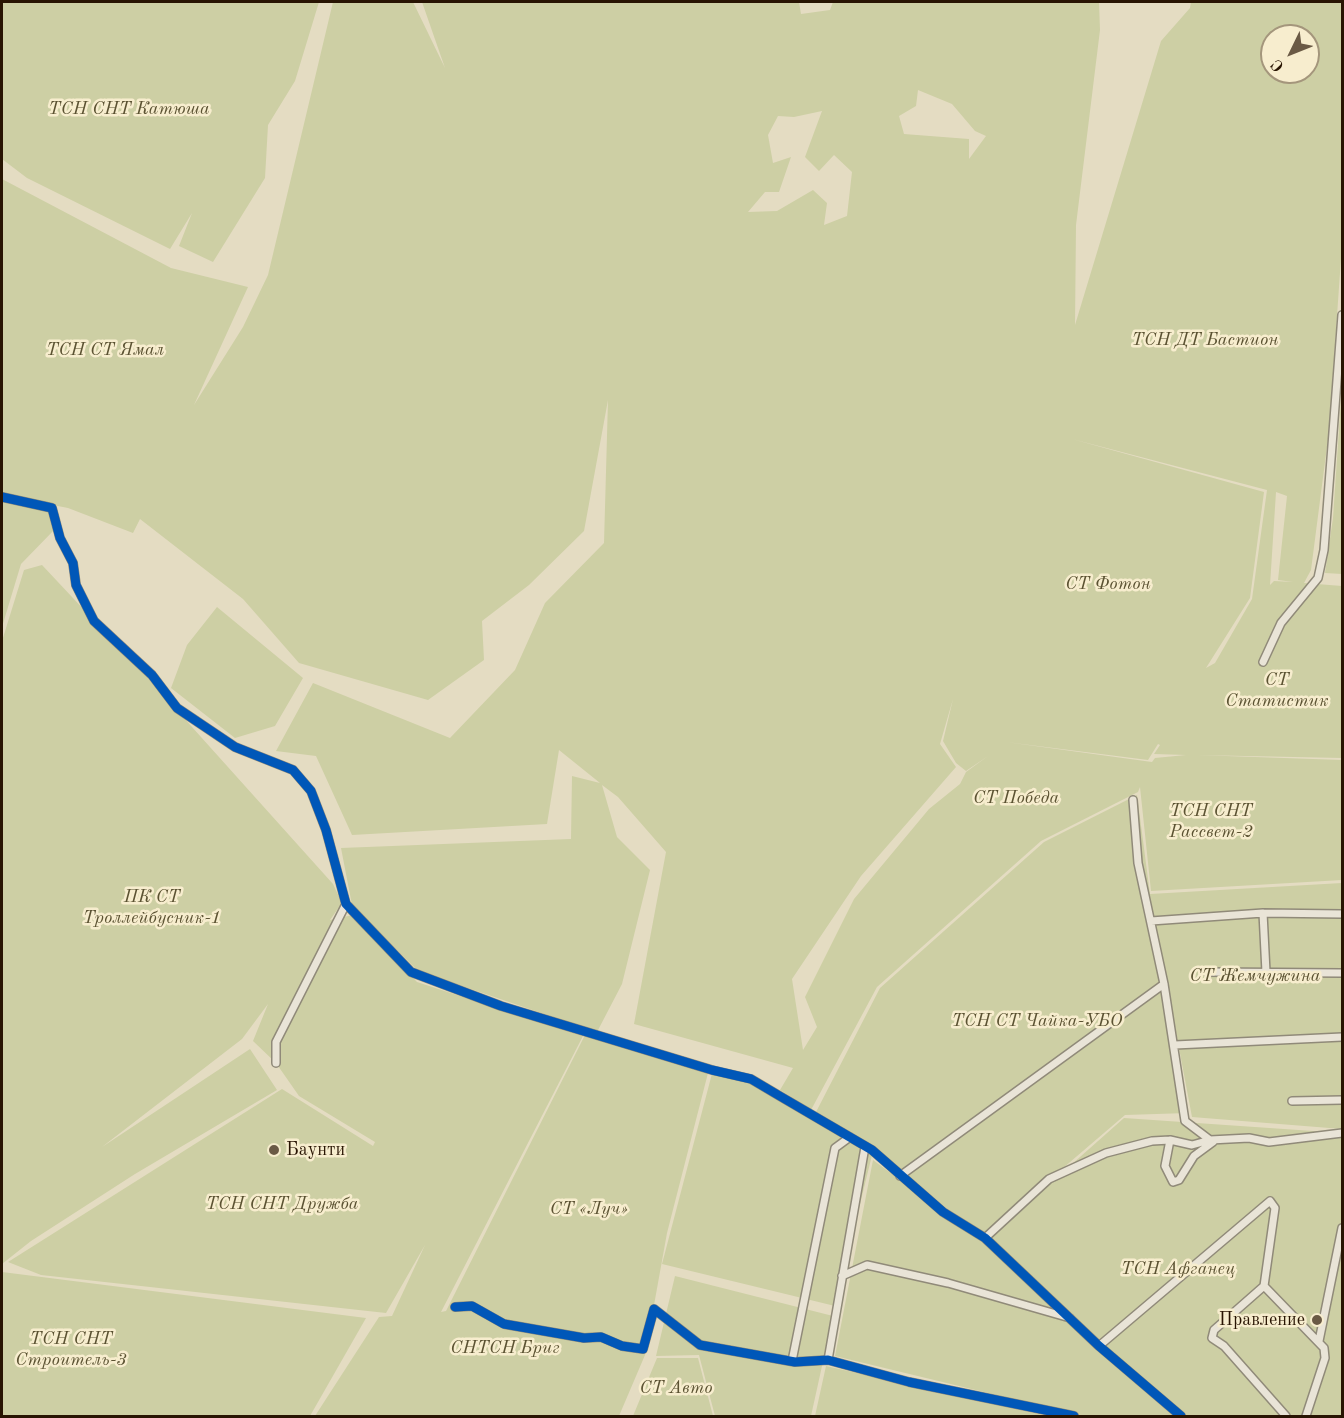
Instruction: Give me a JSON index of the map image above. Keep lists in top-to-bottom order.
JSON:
{
  "parks": [
    "ТСН СНТ Катюша",
    "ТСН ДТ Бастион",
    "ТСН СТ Ямал",
    "СТ Фотон",
    "СТ Статистик",
    "СТ Победа",
    "ТСН СНТ Рассвет-2",
    "ПК СТ Троллейбусник-1",
    "СТ Жемчужина",
    "ТСН СТ Чайка-УБО",
    "ТСН СНТ Дружба",
    "СТ «Луч»",
    "ТСН Афганец",
    "ТСН СНТ Строитель-3",
    "СНТСН Бриг",
    "СТ Авто"
  ],
  "places": ["Баунти", "Правление"],
  "north": "bottom left"
}
